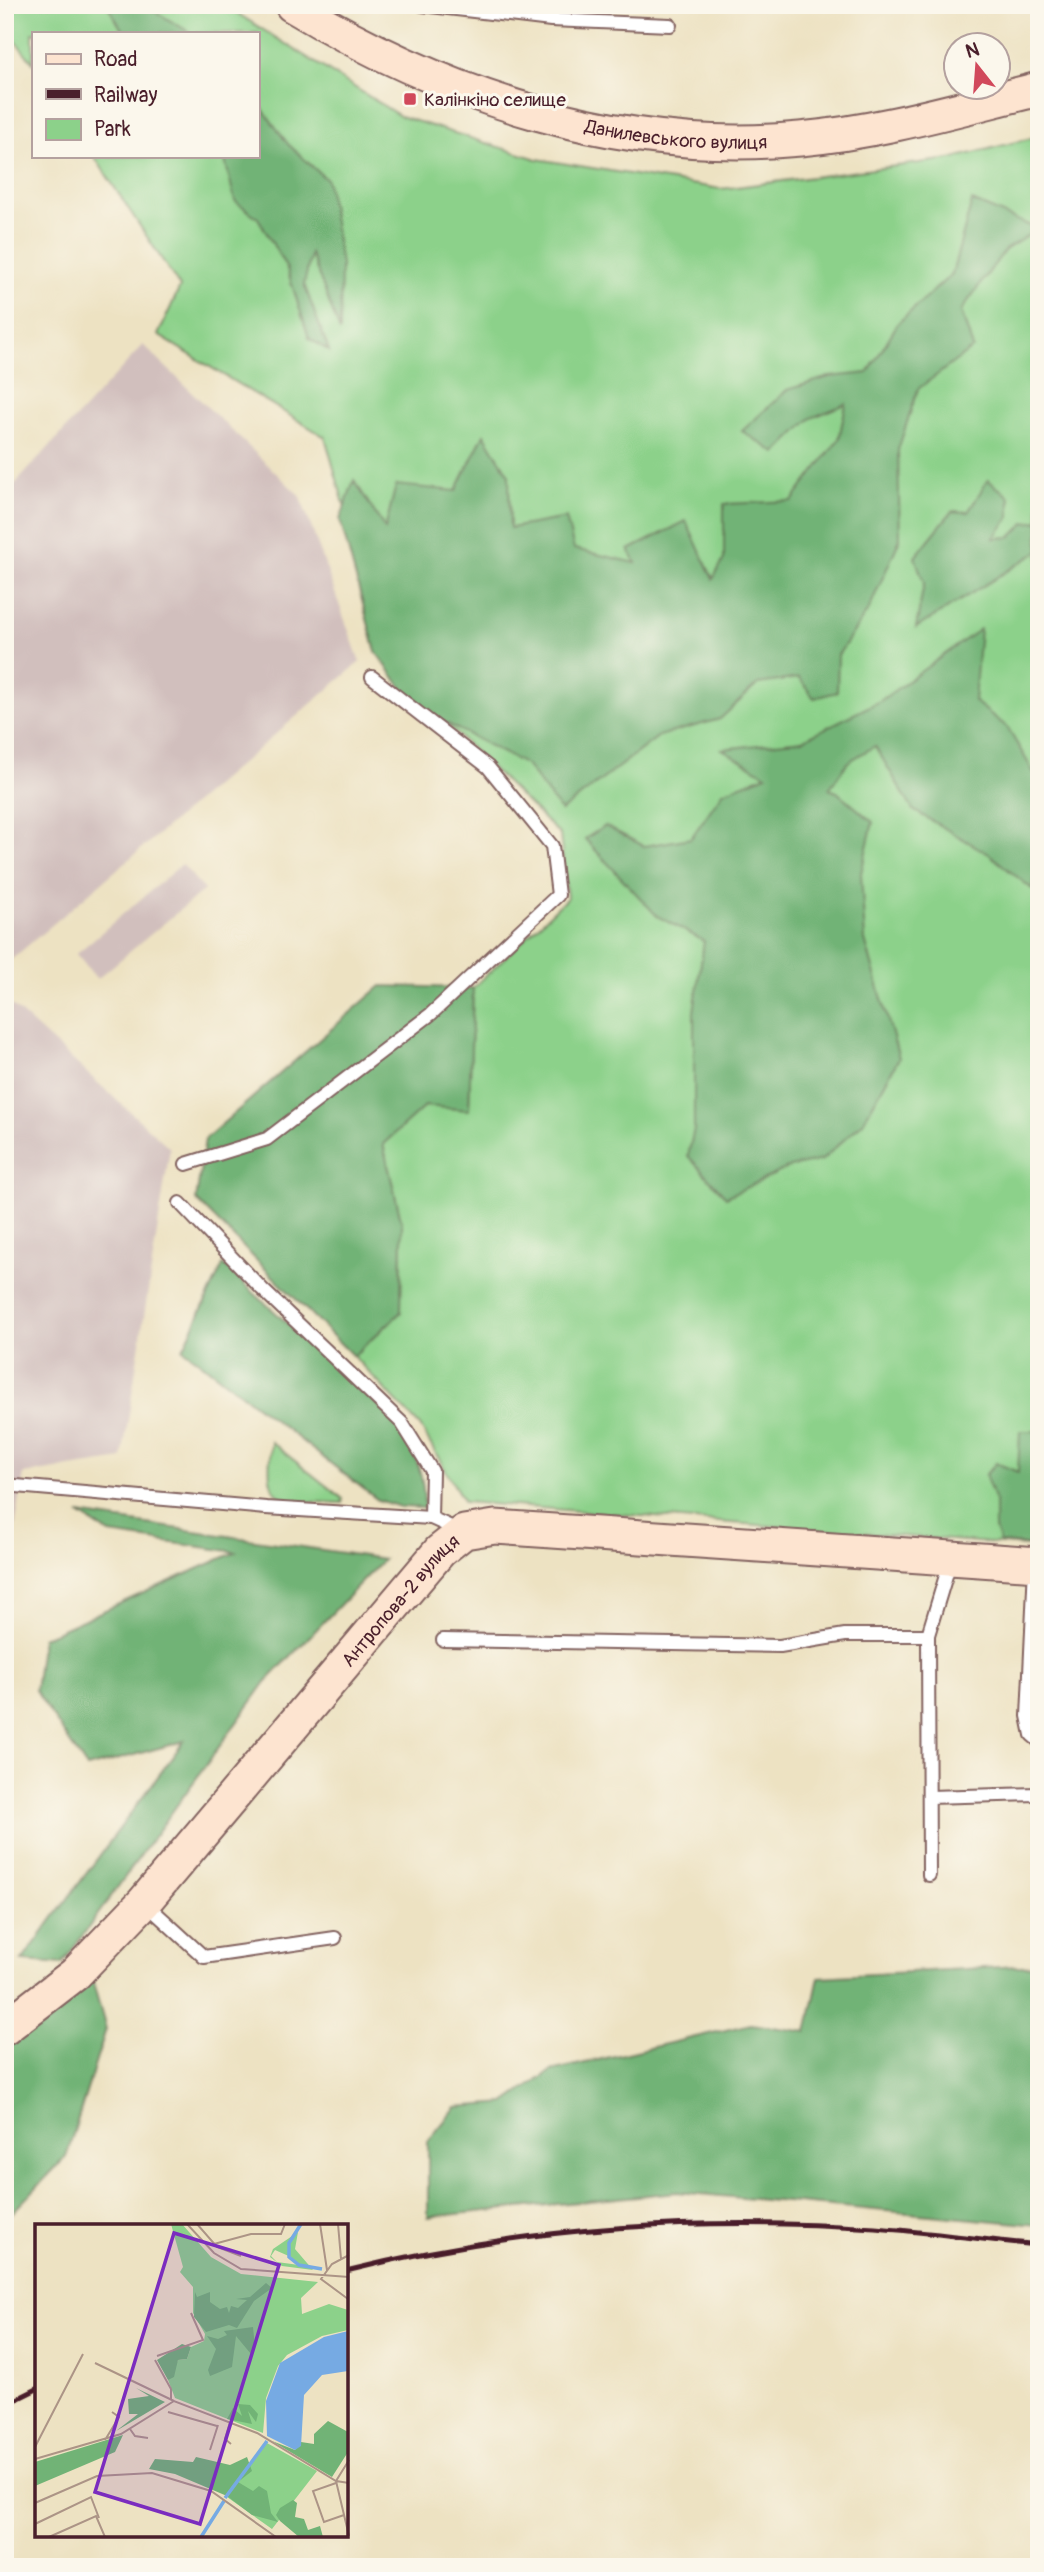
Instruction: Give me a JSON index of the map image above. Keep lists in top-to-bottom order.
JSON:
{
  "streets": {
    "street": ["Данилевського вулиця", "Антропова-2 вулиця"]
  },
  "places": {
    "transit": ["Калінкіно селище"]
  },
  "legend": ["Road", "Railway", "Park"],
  "north": "top"
}
